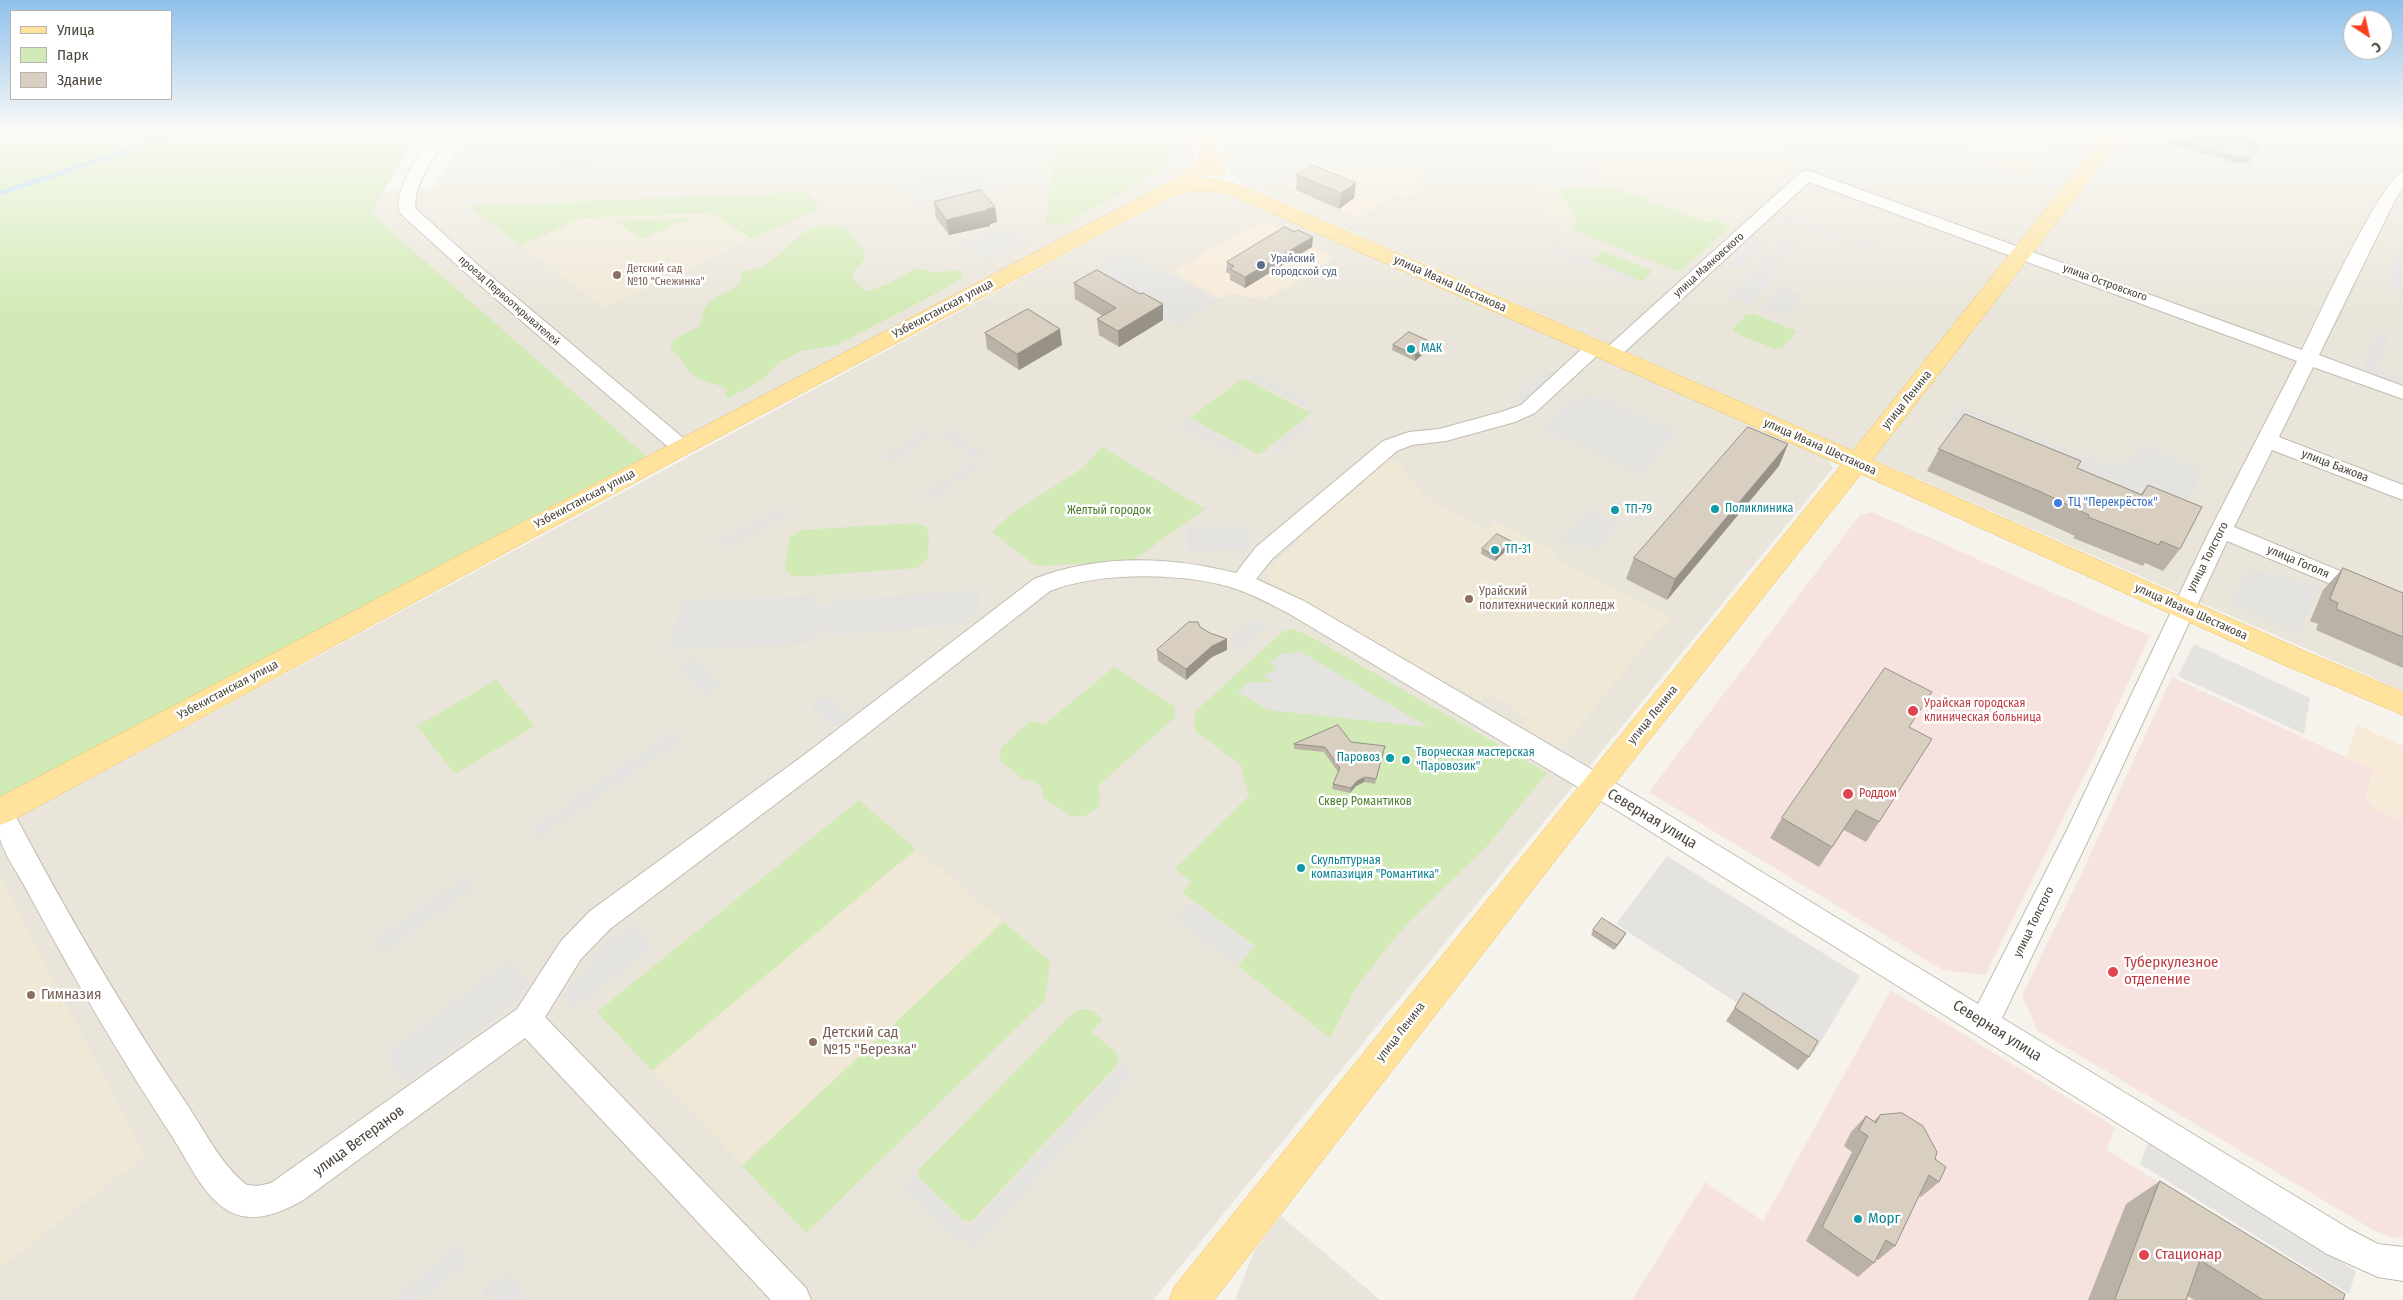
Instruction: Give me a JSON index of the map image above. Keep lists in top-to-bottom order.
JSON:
{
  "streets": {
    "main road": ["улица Ивана Шестакова", "Узбекистанская улица", "улица Ленина"],
    "street": [
      "улица Маяковского",
      "улица Островского",
      "проезд Первооткрывателей",
      "улица Бажова",
      "улица Толстого",
      "улица Гоголя",
      "Северная улица",
      "улица Ветеранов"
    ]
  },
  "crossings": [
    ["улица Маяковского", "улица Ивана Шестакова"],
    ["улица Маяковского", "Северная улица"],
    ["улица Островского", "улица Ленина"],
    ["улица Островского", "улица Толстого"],
    ["улица Ивана Шестакова", "улица Ленина"],
    ["улица Ивана Шестакова", "улица Толстого"],
    ["проезд Первооткрывателей", "Узбекистанская улица"],
    ["Узбекистанская улица", "улица Ветеранов"],
    ["улица Ленина", "Северная улица"],
    ["улица Бажова", "улица Толстого"],
    ["улица Толстого", "улица Гоголя"],
    ["улица Толстого", "Северная улица"],
    ["Северная улица", "улица Ветеранов"]
  ],
  "parks": ["Желтый городок", "Сквер Романтиков"],
  "places": [
    "Урайский городской суд",
    "Детский сад №10 \"Снежинка\"",
    "МАК",
    "ТЦ \"Перекрёсток\"",
    "Поликлиника",
    "ТП-79",
    "ТП-31",
    "Урайский политехнический колледж",
    "Урайская городская клиническая больница",
    "Паровоз",
    "Творческая мастерская \"Паровозик\"",
    "Роддом",
    "Скульптурная компазиция \"Романтика\"",
    "Туберкулезное отделение",
    "Гимназия",
    "Детский сад №15 \"Березка\"",
    "Морг",
    "Стационар"
  ],
  "legend": ["Улица", "Парк", "Здание"],
  "north": "bottom right"
}
